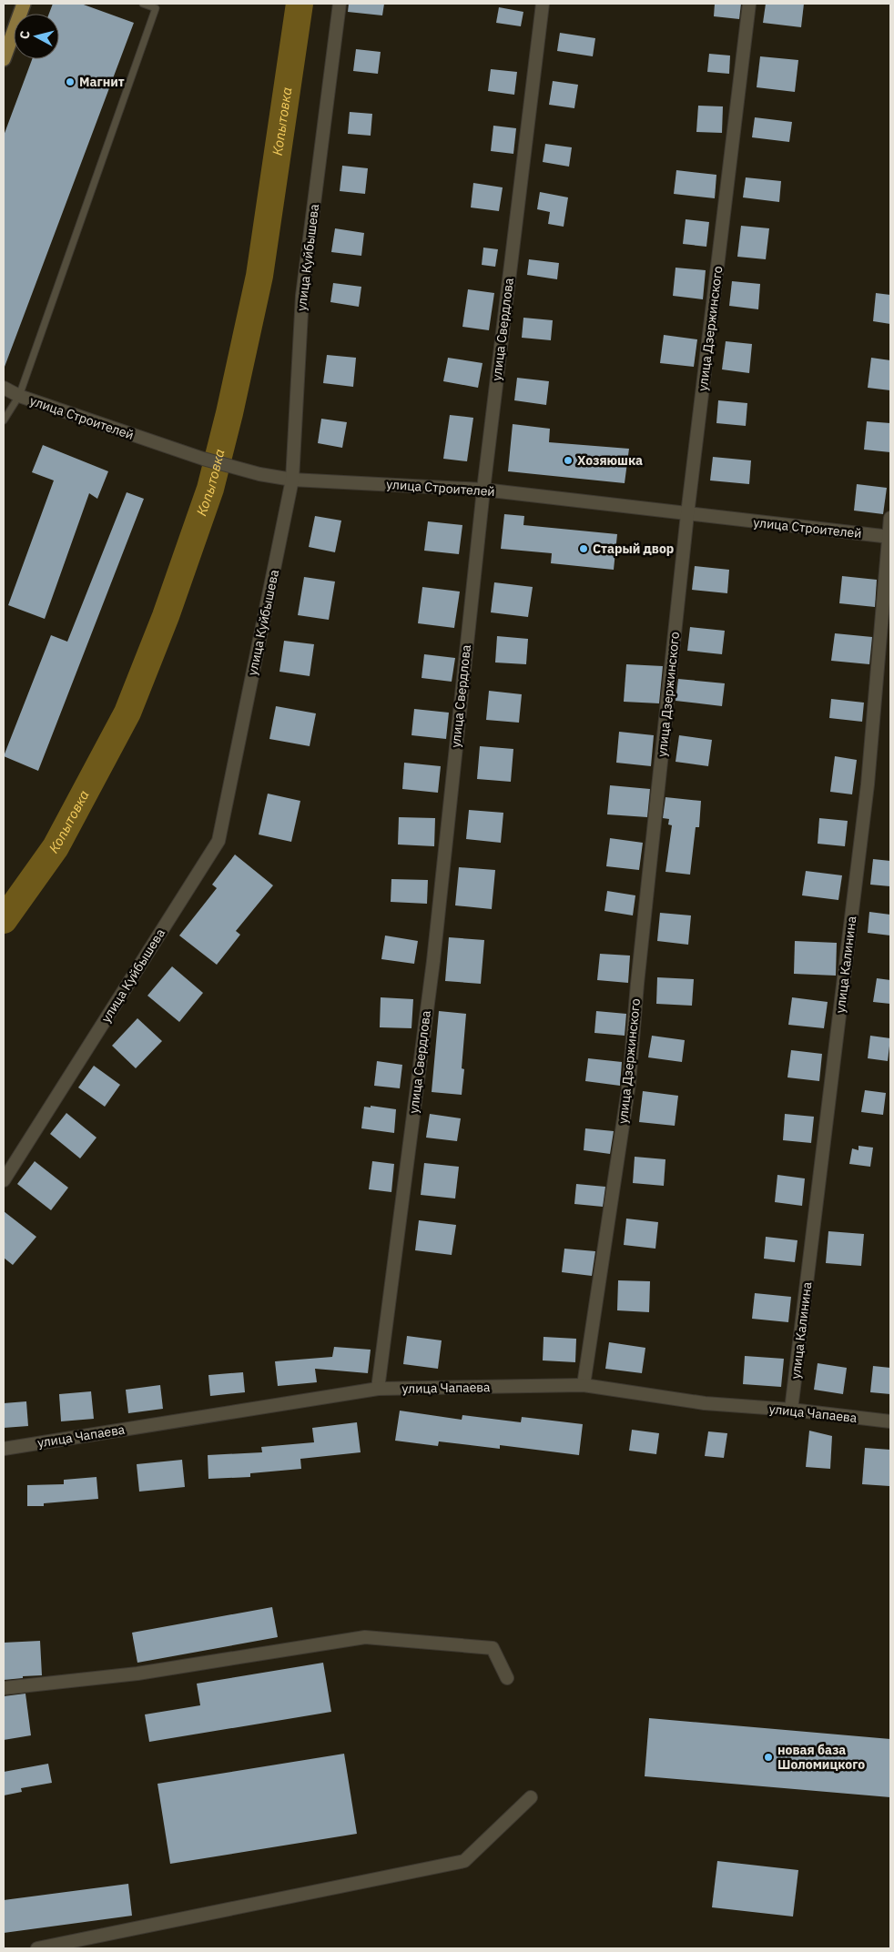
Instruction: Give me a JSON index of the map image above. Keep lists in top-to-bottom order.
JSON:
{
  "streets": {
    "street": [
      "улица Куйбышева",
      "улица Дзержинского",
      "улица Свердлова",
      "улица Строителей",
      "улица Калинина",
      "улица Чапаева"
    ]
  },
  "crossings": [
    ["улица Куйбышева", "улица Строителей"],
    ["улица Дзержинского", "улица Строителей"],
    ["улица Дзержинского", "улица Чапаева"],
    ["улица Свердлова", "улица Строителей"],
    ["улица Свердлова", "улица Чапаева"],
    ["улица Строителей", "улица Калинина"],
    ["улица Калинина", "улица Чапаева"]
  ],
  "water": ["Копытовка"],
  "places": [
    "Магнит",
    "Хозяюшка",
    "Старый двор",
    "новая база Шоломицкого"
  ],
  "north": "left"
}
